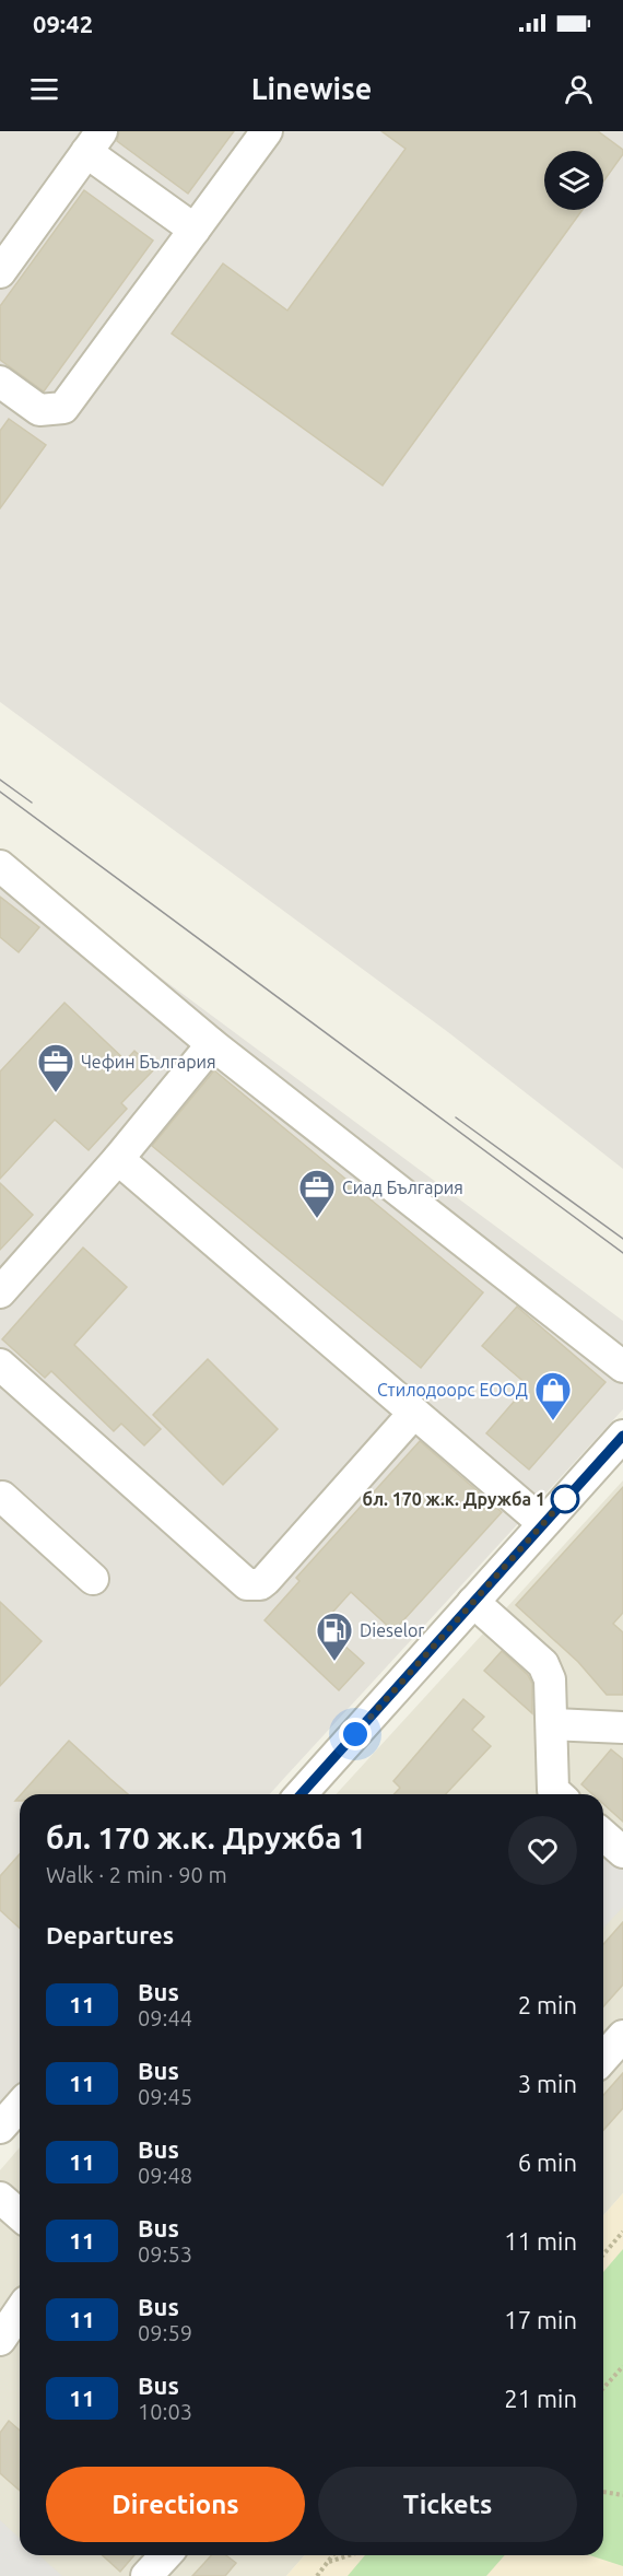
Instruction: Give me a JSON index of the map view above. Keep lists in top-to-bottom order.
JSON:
{
  "places": {
    "office": ["Чефин България", "Сиад България"],
    "shop": ["Стилодоорс ЕООД"],
    "other": ["бл. 170 ж.к. Дружба 1"],
    "fuel station": ["Dieselor"]
  },
  "lines": ["bus line 11"],
  "page": {
    "status": "09:42",
    "header": "Linewise",
    "heading": [
      ["бл. 170 ж.к. Дружба 1", "Walk · 2 min · 90 m"],
      "Departures"
    ],
    "list": [
      {
        "mark": "11",
        "name": "Bus",
        "note": "09:44",
        "value": "2 min"
      },
      {
        "mark": "11",
        "name": "Bus",
        "note": "09:45",
        "value": "3 min"
      },
      {
        "mark": "11",
        "name": "Bus",
        "note": "09:48",
        "value": "6 min"
      },
      {
        "mark": "11",
        "name": "Bus",
        "note": "09:53",
        "value": "11 min"
      },
      {
        "mark": "11",
        "name": "Bus",
        "note": "09:59",
        "value": "17 min"
      },
      {
        "mark": "11",
        "name": "Bus",
        "note": "10:03",
        "value": "21 min"
      }
    ],
    "buttons": ["Directions", "Tickets"]
  }
}
